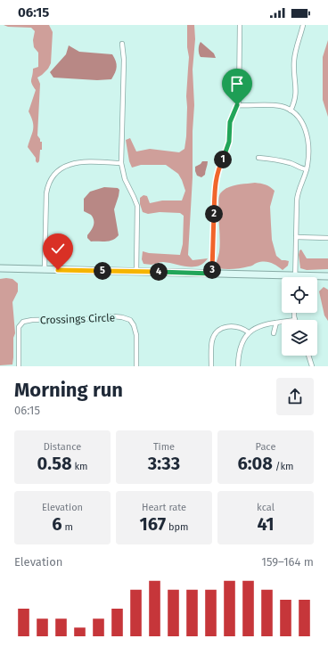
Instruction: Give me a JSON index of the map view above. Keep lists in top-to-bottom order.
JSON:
{
  "streets": {
    "street": ["Crossings Circle"]
  },
  "page": {
    "status": "06:15",
    "pins": [
      "1",
      "2",
      "3",
      "5",
      "4"
    ],
    "heading": ["Morning run", "06:15"],
    "stats": [
      ["Distance", "0.58 km"],
      ["Time", "3:33"],
      ["Pace", "6:08 /km"],
      ["Elevation", "6 m"],
      ["Heart rate", "167 bpm"],
      ["kcal", "41"]
    ],
    "chart": ["Elevation", "159–164 m"]
  }
}
